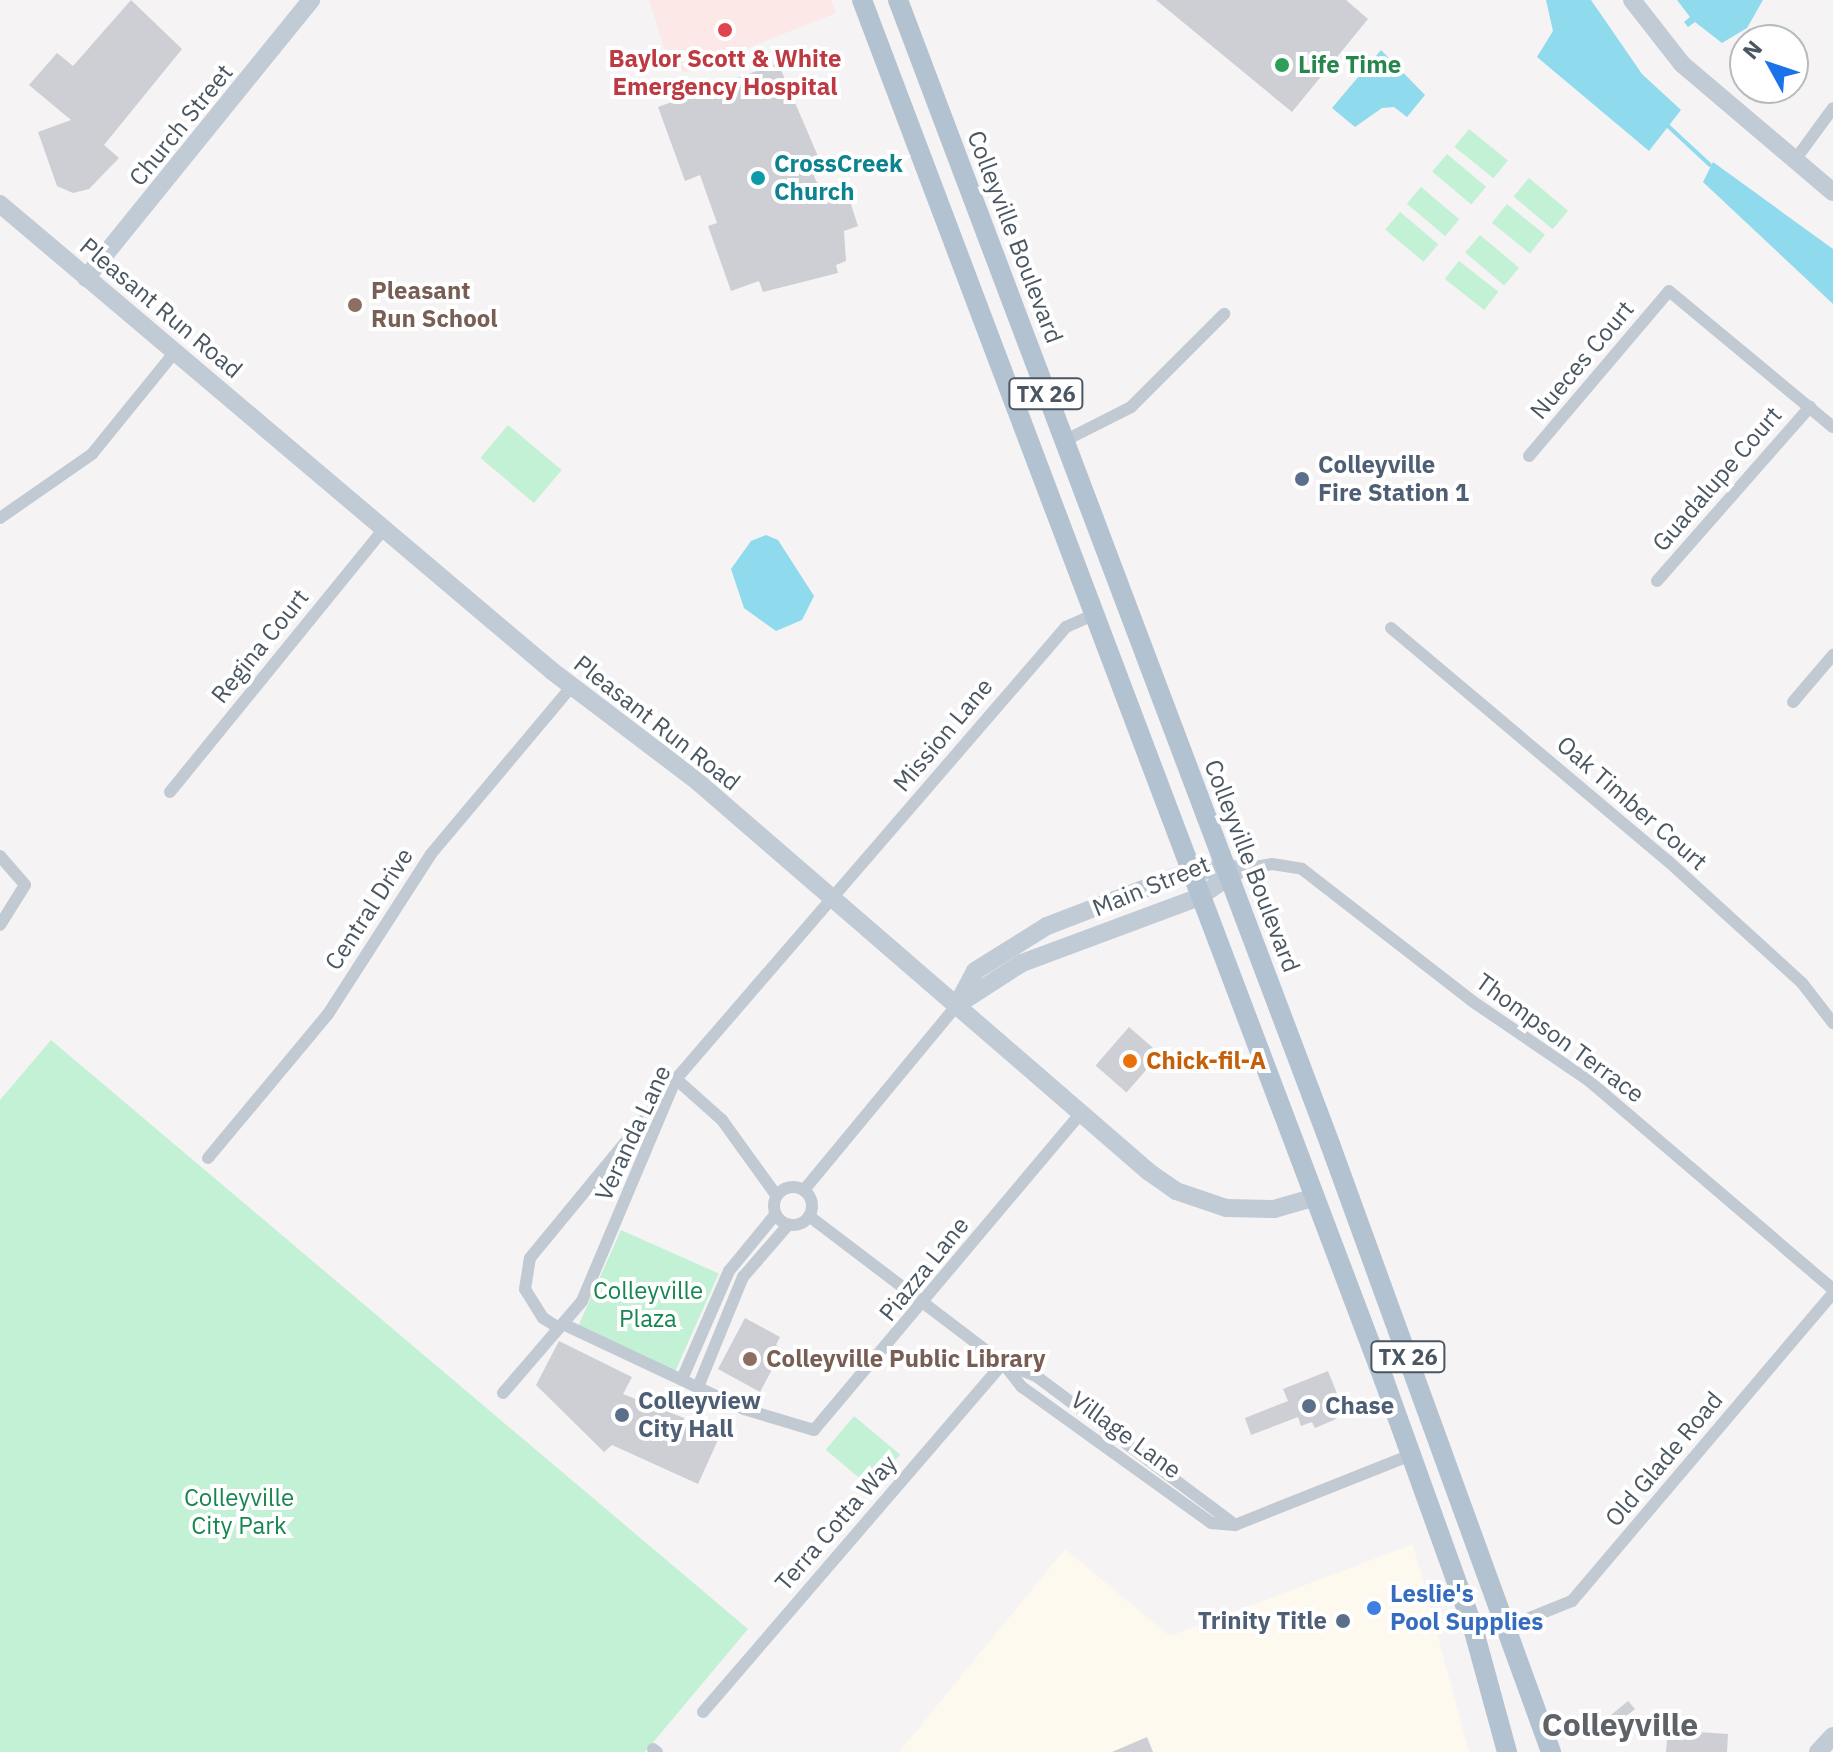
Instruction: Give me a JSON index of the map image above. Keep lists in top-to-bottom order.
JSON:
{
  "streets": {
    "main road": ["Colleyville Boulevard", "TX 26"],
    "street": [
      "Church Street",
      "Pleasant Run Road",
      "Nueces Court",
      "Guadalupe Court",
      "Regina Court",
      "Mission Lane",
      "Oak Timber Court",
      "Main Street",
      "Central Drive",
      "Thompson Terrace",
      "Veranda Lane",
      "Piazza Lane",
      "Village Lane",
      "Old Glade Road",
      "Terra Cotta Way"
    ]
  },
  "crossings": [
    ["Church Street", "Pleasant Run Road"],
    ["Colleyville Boulevard", "Main Street"],
    ["Colleyville Boulevard", "Thompson Terrace"],
    ["Colleyville Boulevard", "Old Glade Road"],
    ["Pleasant Run Road", "TX 26"],
    ["Pleasant Run Road", "Regina Court"],
    ["Pleasant Run Road", "Mission Lane"],
    ["Pleasant Run Road", "Main Street"],
    ["Pleasant Run Road", "Central Drive"],
    ["Pleasant Run Road", "Veranda Lane"],
    ["Pleasant Run Road", "Piazza Lane"],
    ["Nueces Court", "Guadalupe Court"],
    ["TX 26", "Mission Lane"],
    ["TX 26", "Main Street"],
    ["TX 26", "Village Lane"],
    ["Mission Lane", "Veranda Lane"],
    ["Main Street", "Thompson Terrace"],
    ["Main Street", "Village Lane"],
    ["Thompson Terrace", "Old Glade Road"],
    ["Piazza Lane", "Village Lane"],
    ["Village Lane", "Terra Cotta Way"]
  ],
  "districts": ["Colleyville"],
  "parks": ["Colleyville Plaza", "Colleyville City Park"],
  "places": [
    "Baylor Scott & White Emergency Hospital",
    "Life Time",
    "CrossCreek Church",
    "Pleasant Run School",
    "Colleyville Fire Station 1",
    "Chick-fil-A",
    "Colleyville Public Library",
    "Chase",
    "Colleyview City Hall",
    "Leslie's Pool Supplies",
    "Trinity Title"
  ],
  "north": "top left"
}
